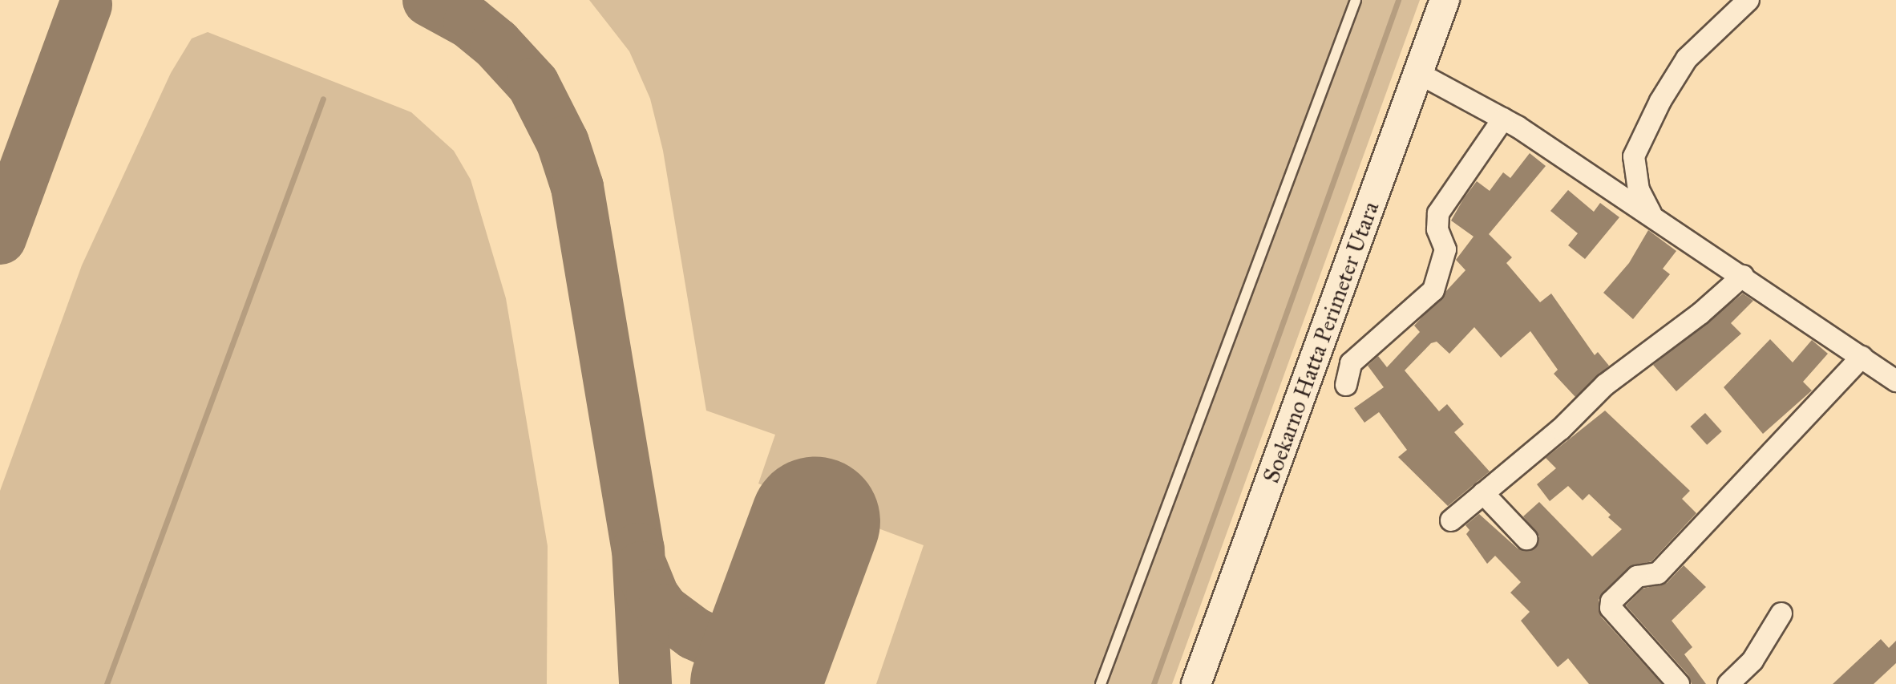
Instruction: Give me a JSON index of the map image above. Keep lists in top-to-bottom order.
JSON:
{
  "streets": {
    "main road": ["Soekarno Hatta Perimeter Utara"]
  }
}
